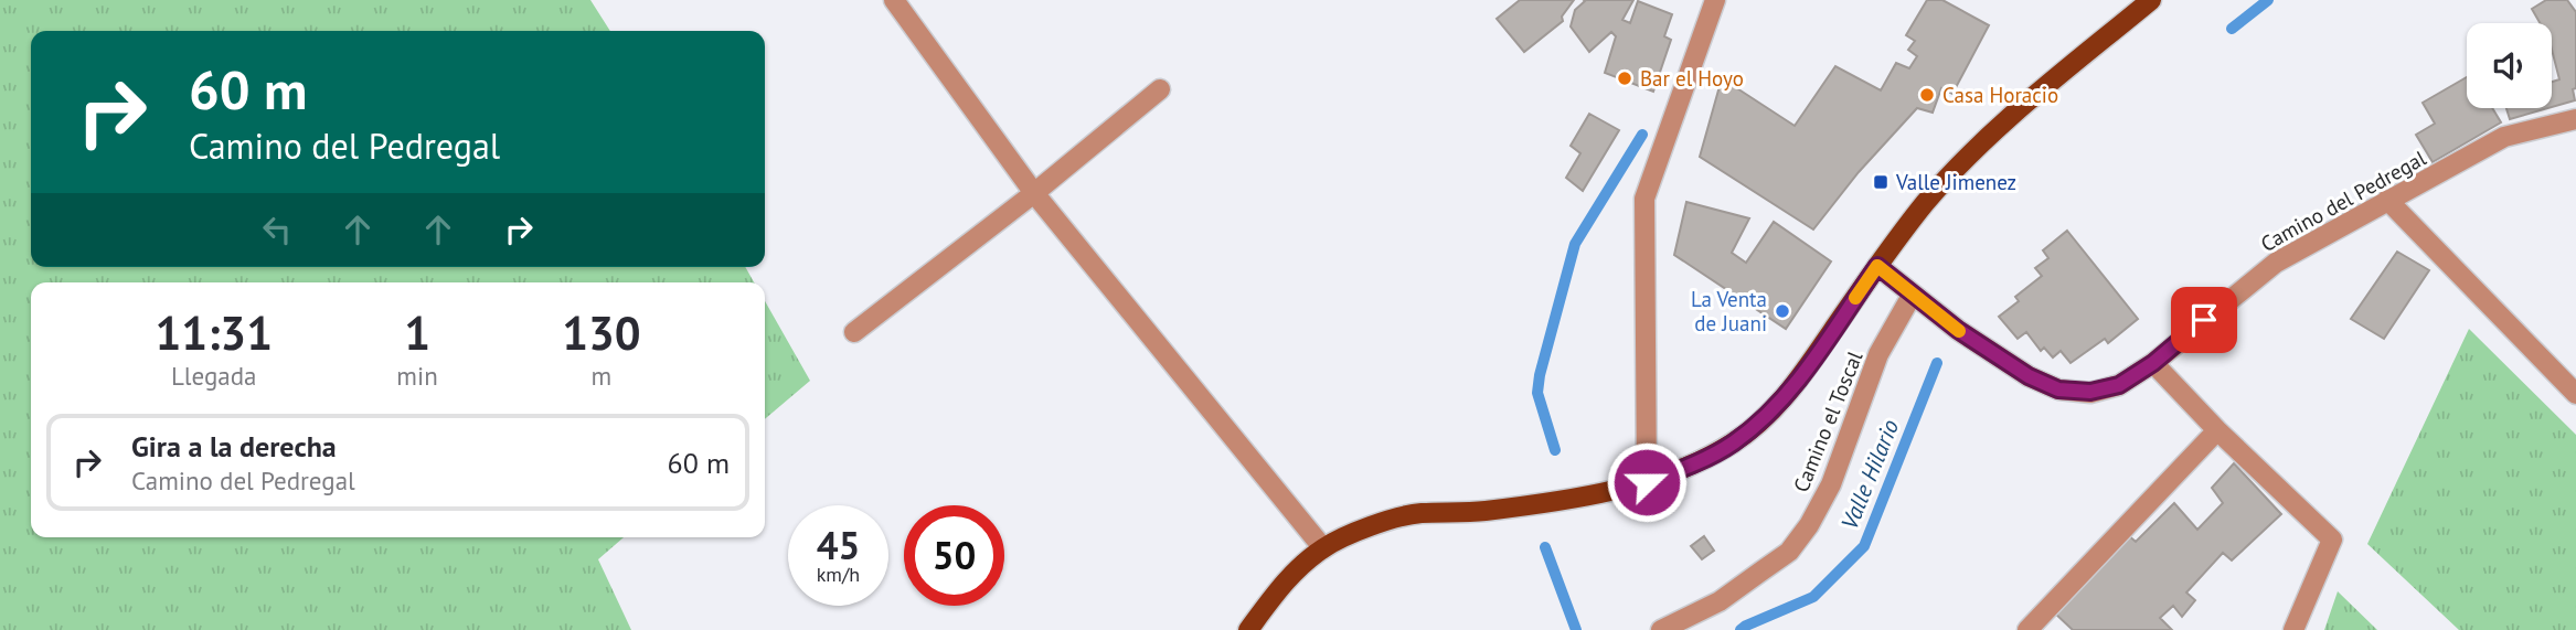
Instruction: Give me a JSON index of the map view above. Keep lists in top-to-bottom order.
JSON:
{
  "streets": {
    "street": ["Camino del Pedregal", "Camino el Toscal"]
  },
  "crossings": [
    ["Camino del Pedregal", "Camino el Toscal"]
  ],
  "water": ["Valle Hilario"],
  "places": {
    "other": ["Bar el Hoyo", "Casa Horacio", "La Venta de Juani"],
    "transit": ["Valle Jimenez"]
  },
  "page": {
    "turn": ["60 m", "Camino del Pedregal"],
    "eta": [
      "11:31",
      "Llegada",
      "1",
      "min",
      "130",
      "m"
    ],
    "list": [
      {
        "name": "Gira a la derecha",
        "note": "Camino del Pedregal",
        "value": "60 m"
      }
    ],
    "speed": "45 km/h",
    "limit": "50"
  }
}
